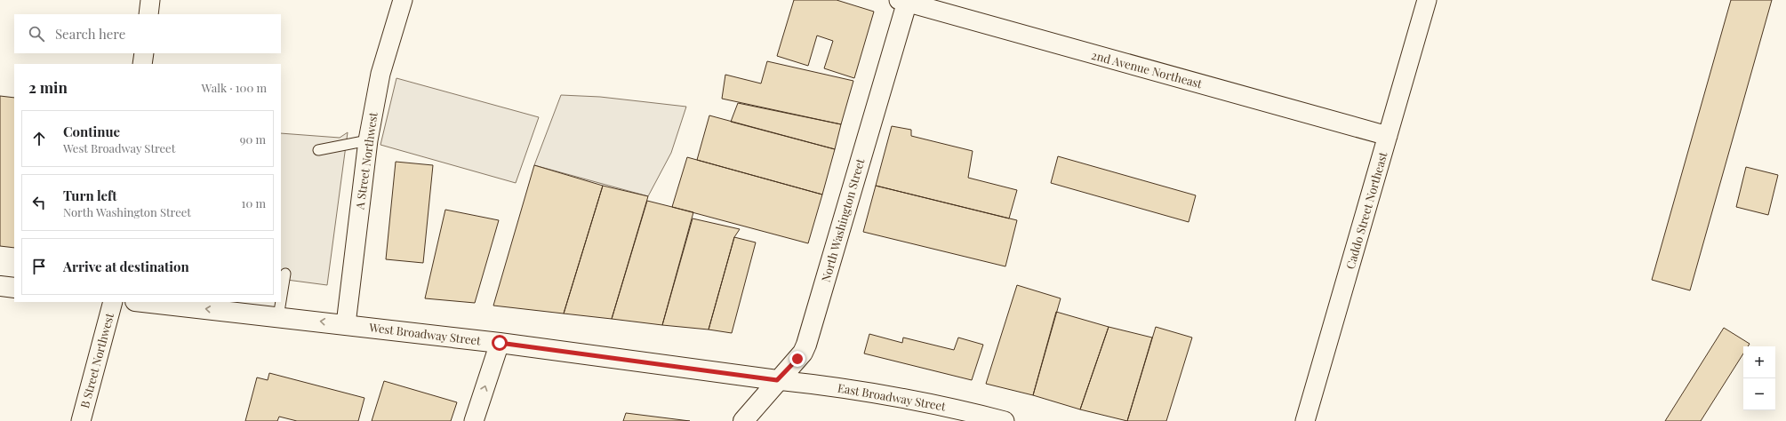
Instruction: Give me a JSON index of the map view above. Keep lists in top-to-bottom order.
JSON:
{
  "streets": {
    "main road": ["North Washington Street", "West Broadway Street"],
    "street": [
      "2nd Avenue Northeast",
      "A Street Northwest",
      "Caddo Street Northeast",
      "B Street Northwest",
      "East Broadway Street"
    ]
  },
  "crossings": [
    ["2nd Avenue Northeast", "Caddo Street Northeast"],
    ["2nd Avenue Northeast", "North Washington Street"],
    ["A Street Northwest", "West Broadway Street"],
    ["North Washington Street", "West Broadway Street"],
    ["North Washington Street", "East Broadway Street"],
    ["West Broadway Street", "East Broadway Street"]
  ],
  "page": {
    "search": "Search here",
    "heading": ["2 min", "Walk · 100 m"],
    "list": [
      ["Continue", "West Broadway Street", "90 m"],
      ["Turn left", "North Washington Street", "10 m"],
      "Arrive at destination"
    ],
    "map_buttons": ["+", "−"]
  }
}
